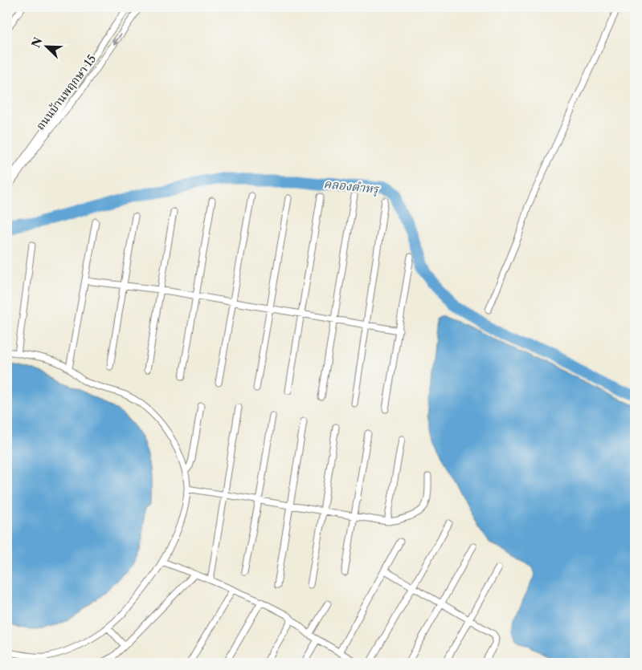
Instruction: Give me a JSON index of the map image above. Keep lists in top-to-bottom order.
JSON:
{
  "streets": {
    "street": ["ถนนบ้านพฤกษา 15"]
  },
  "water": ["คลองตำหรุ"],
  "north": "top left"
}
